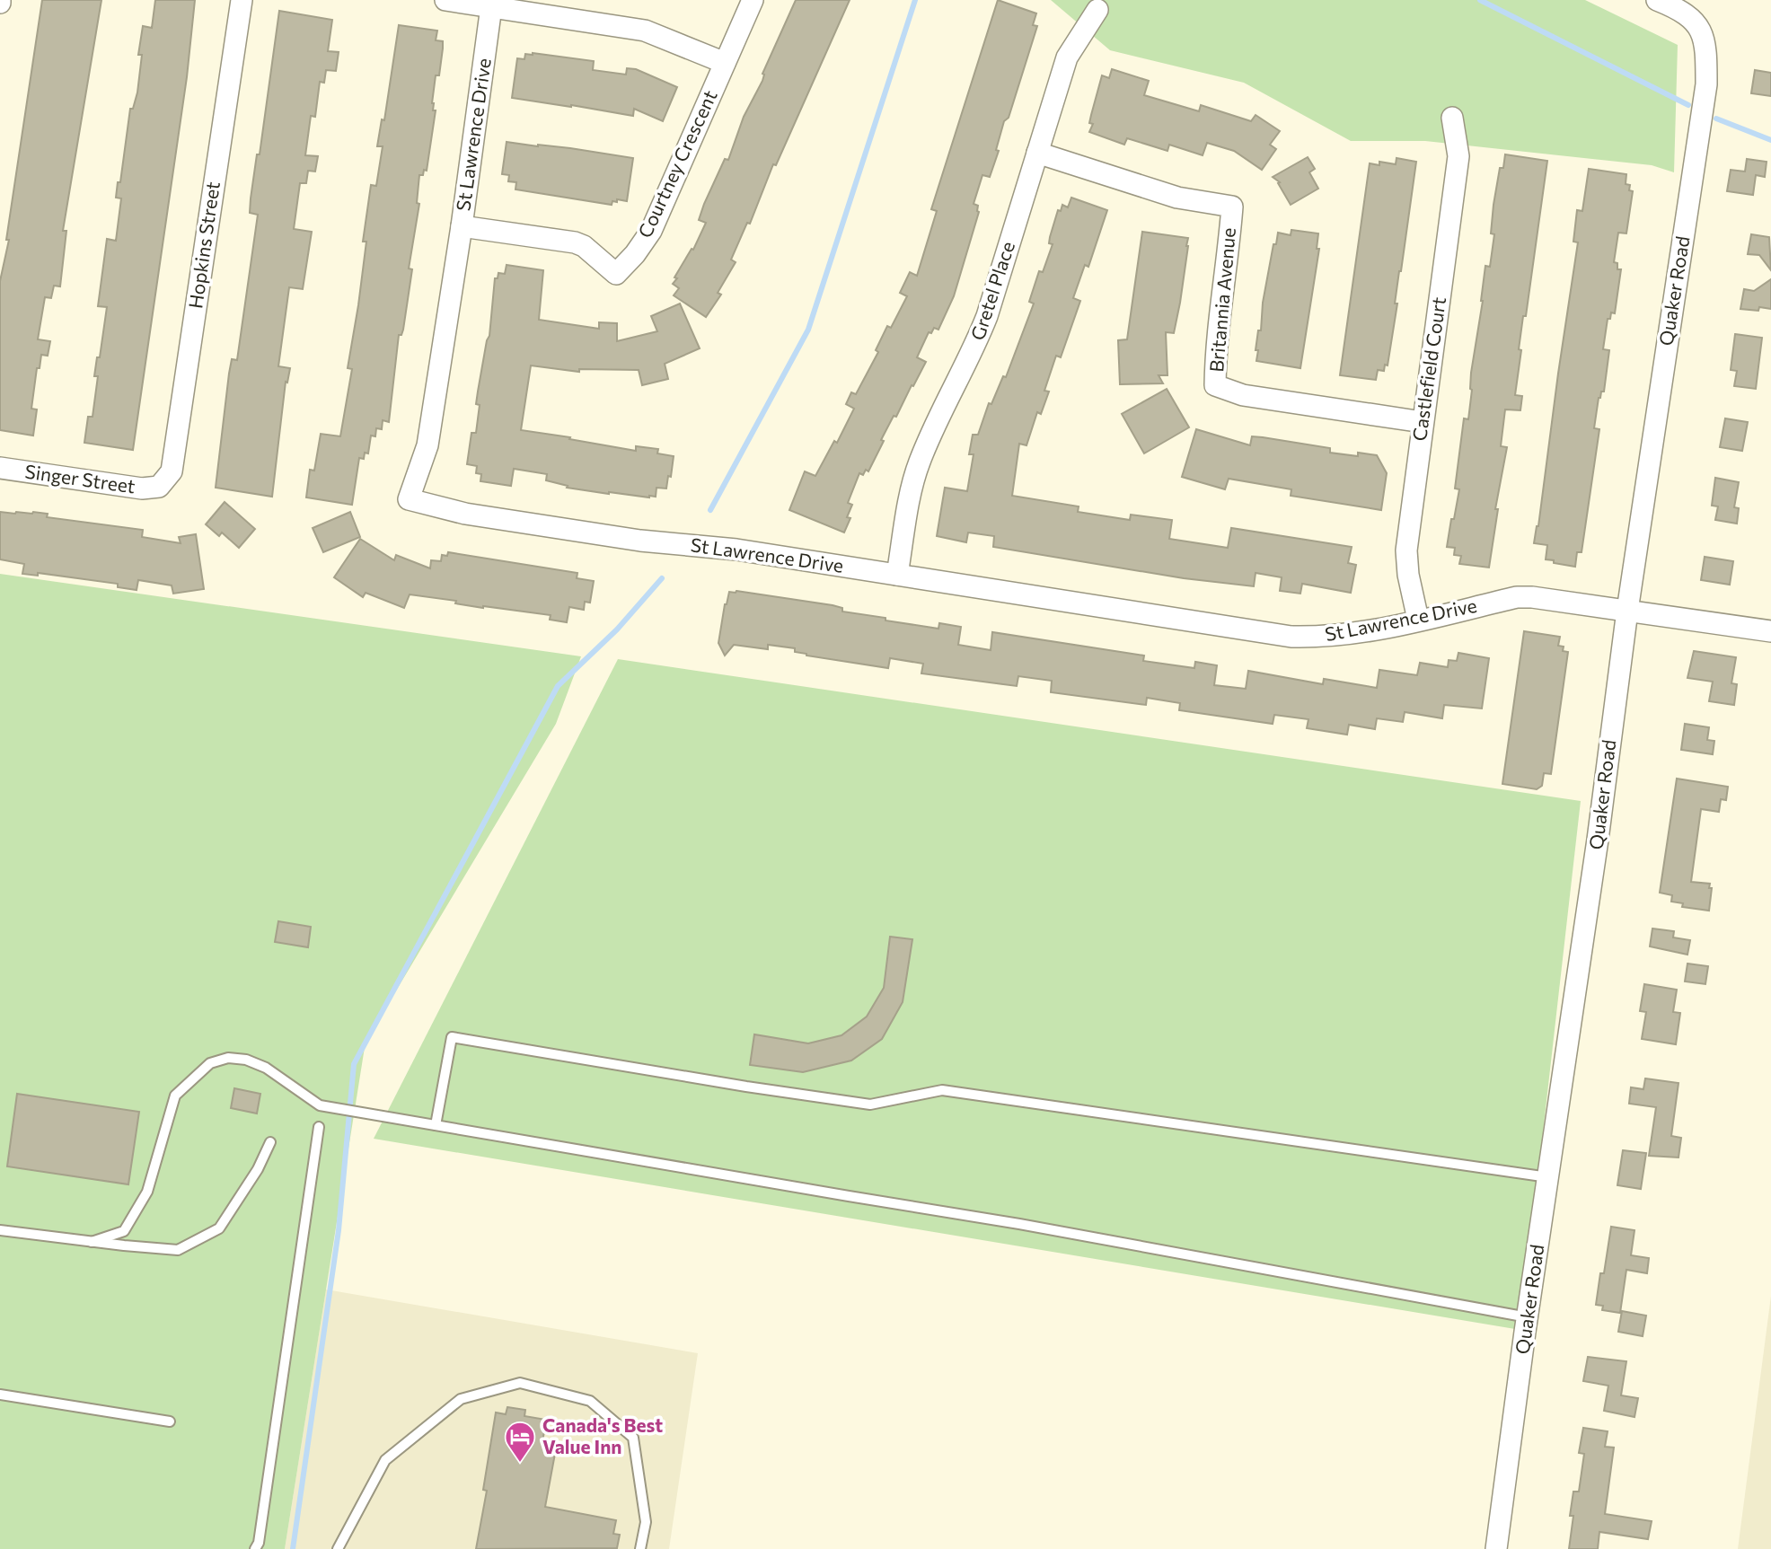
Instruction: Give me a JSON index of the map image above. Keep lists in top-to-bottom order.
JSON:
{
  "streets": {
    "street": [
      "St Lawrence Drive",
      "Courtney Crescent",
      "Hopkins Street",
      "Gretel Place",
      "Quaker Road",
      "Britannia Avenue",
      "Castlefield Court",
      "Singer Street"
    ]
  },
  "crossings": [
    ["St Lawrence Drive", "Courtney Crescent"],
    ["St Lawrence Drive", "Gretel Place"],
    ["St Lawrence Drive", "Quaker Road"],
    ["St Lawrence Drive", "Castlefield Court"],
    ["Hopkins Street", "Singer Street"],
    ["Gretel Place", "Britannia Avenue"],
    ["Britannia Avenue", "Castlefield Court"]
  ],
  "places": {
    "hotel": ["Canada's Best Value Inn"]
  }
}
